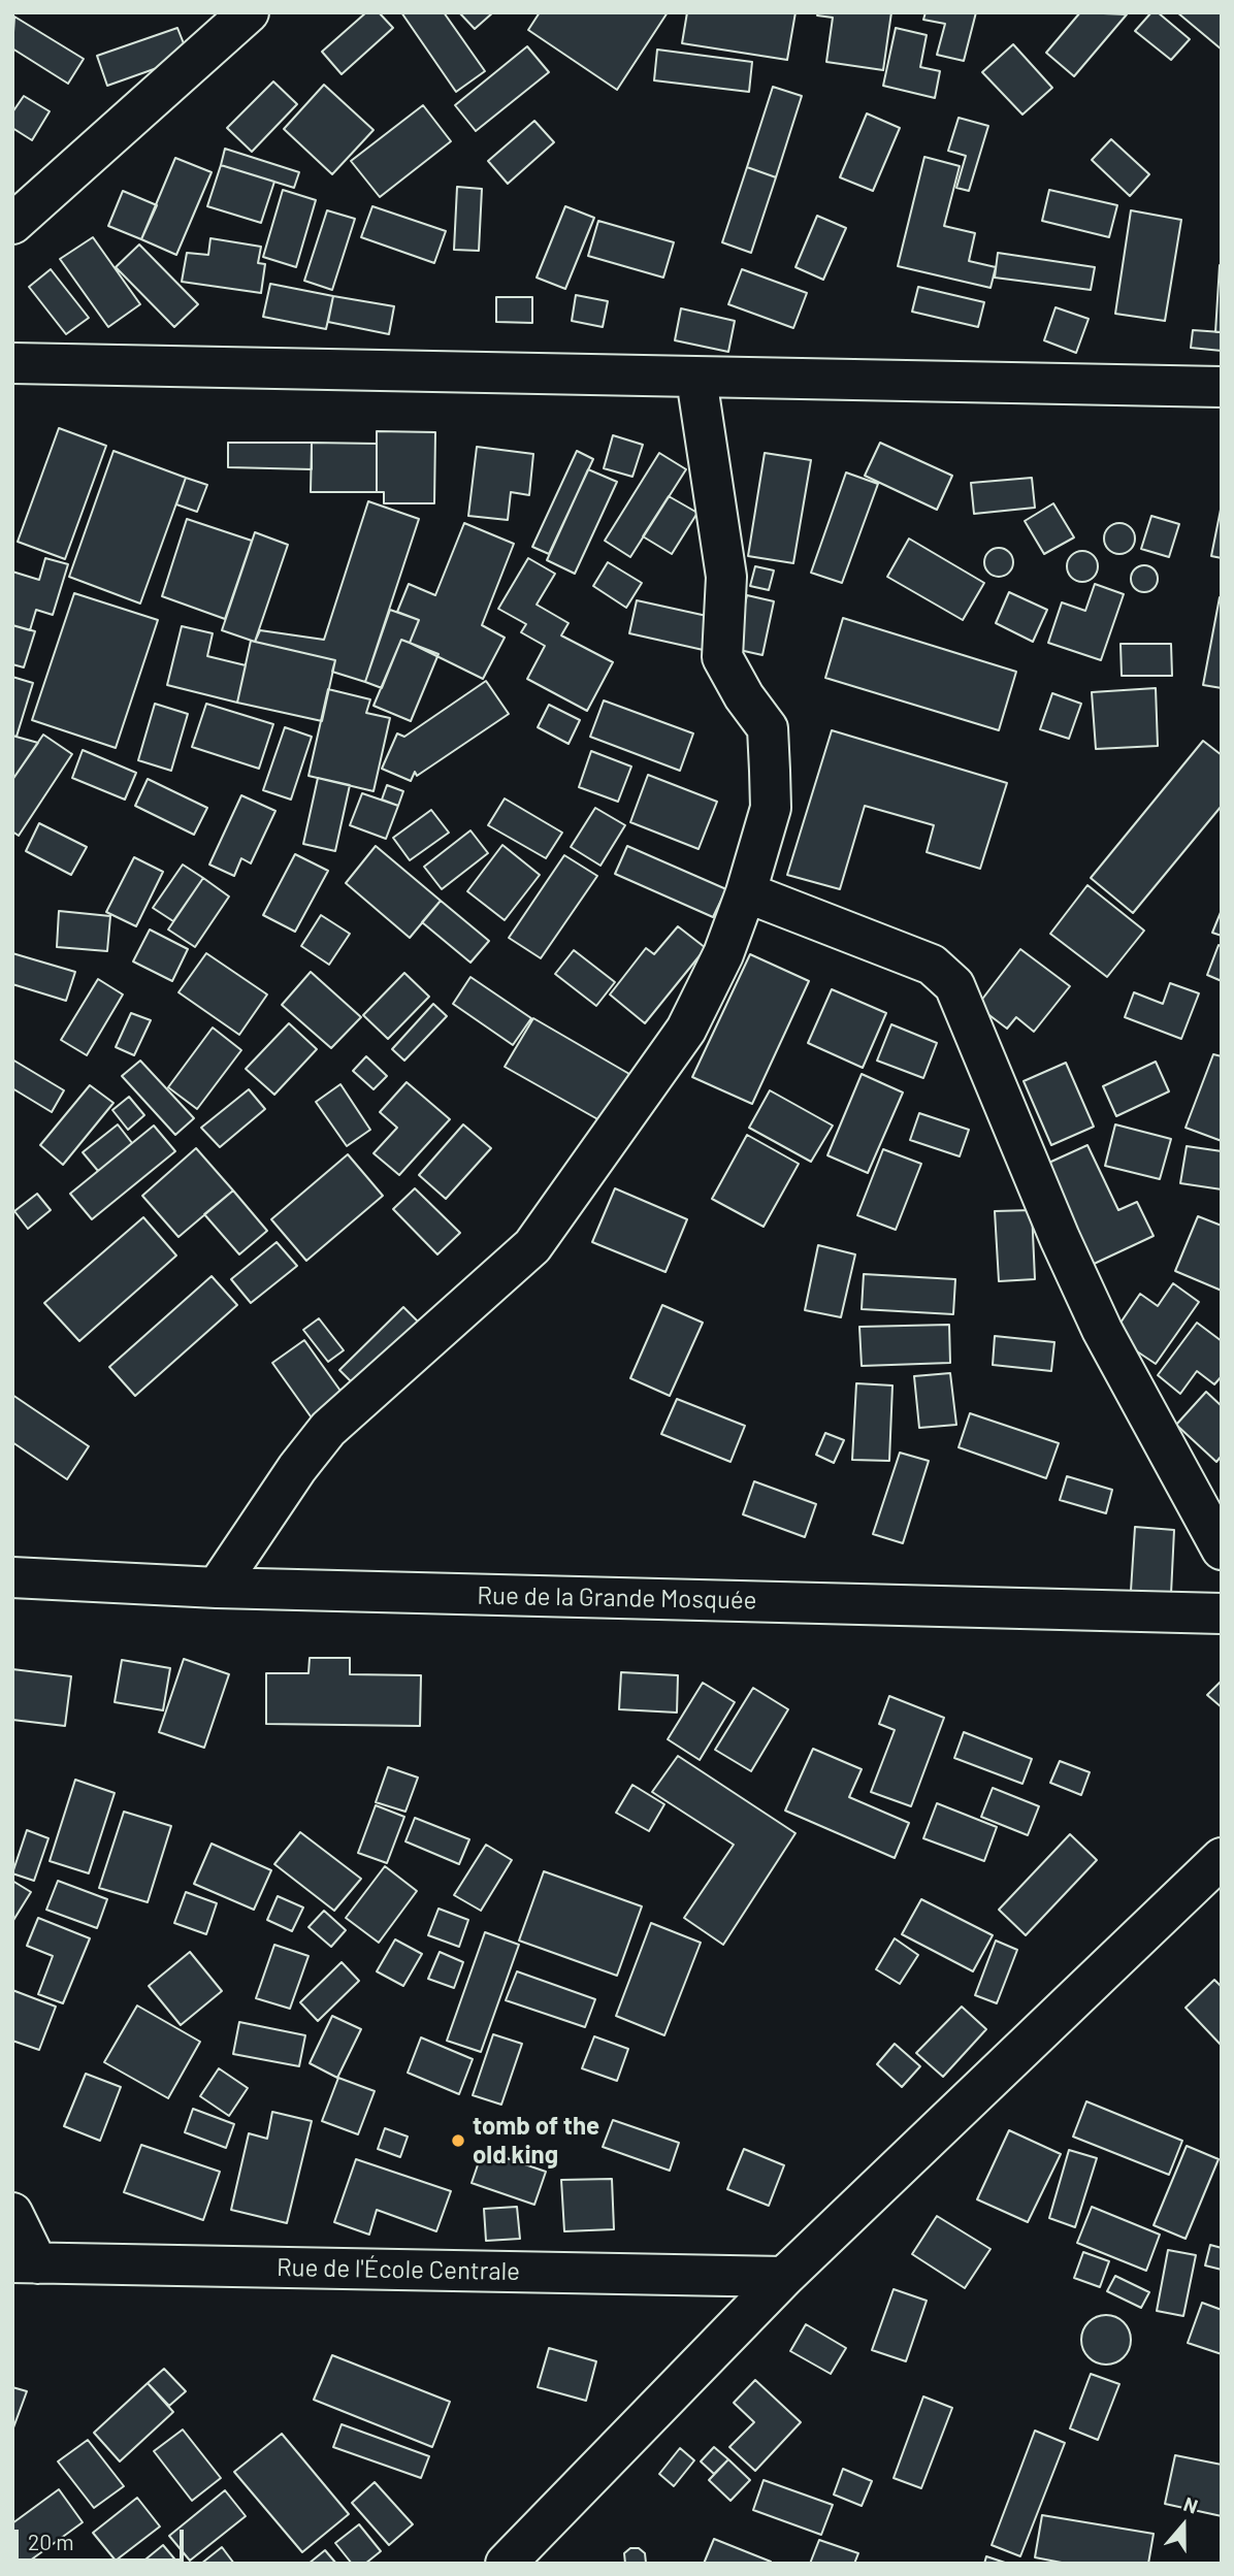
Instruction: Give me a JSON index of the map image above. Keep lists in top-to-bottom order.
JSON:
{
  "streets": {
    "street": ["Rue de la Grande Mosquée", "Rue de l'École Centrale"]
  },
  "places": ["tomb of the old king"],
  "scale_bar": "20 m",
  "north": "top"
}
